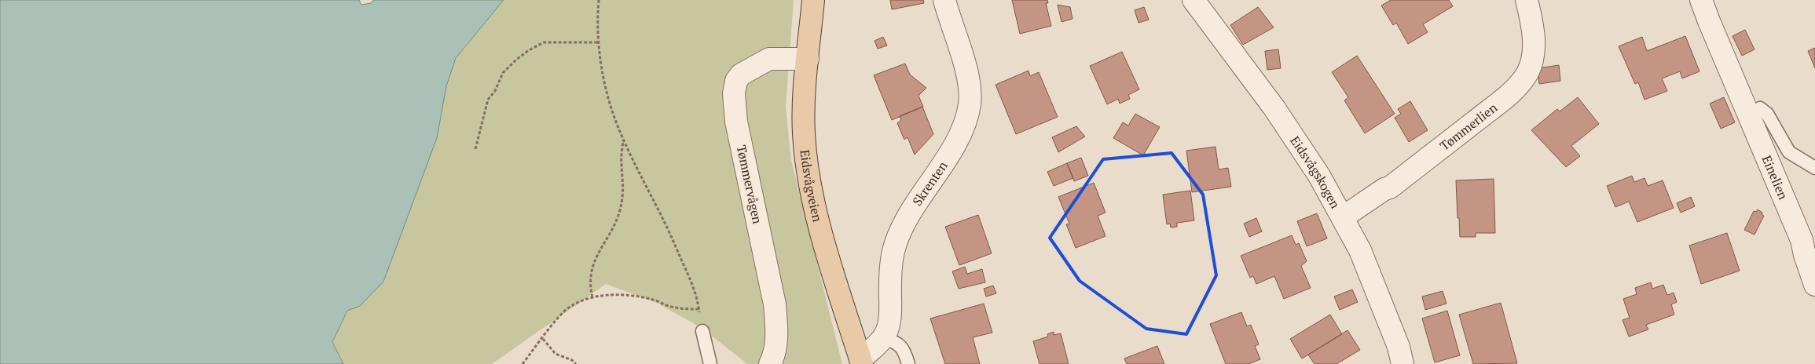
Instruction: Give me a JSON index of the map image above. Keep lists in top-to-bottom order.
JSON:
{
  "streets": {
    "main road": ["Eidsvågveien"],
    "street": [
      "Tømmerlien",
      "Eidsvågskogen",
      "Einelien",
      "Skrenten",
      "Tømmervågen"
    ]
  },
  "crossings": [
    ["Tømmerlien", "Eidsvågskogen"],
    ["Skrenten", "Eidsvågveien"],
    ["Tømmervågen", "Eidsvågveien"]
  ]
}
